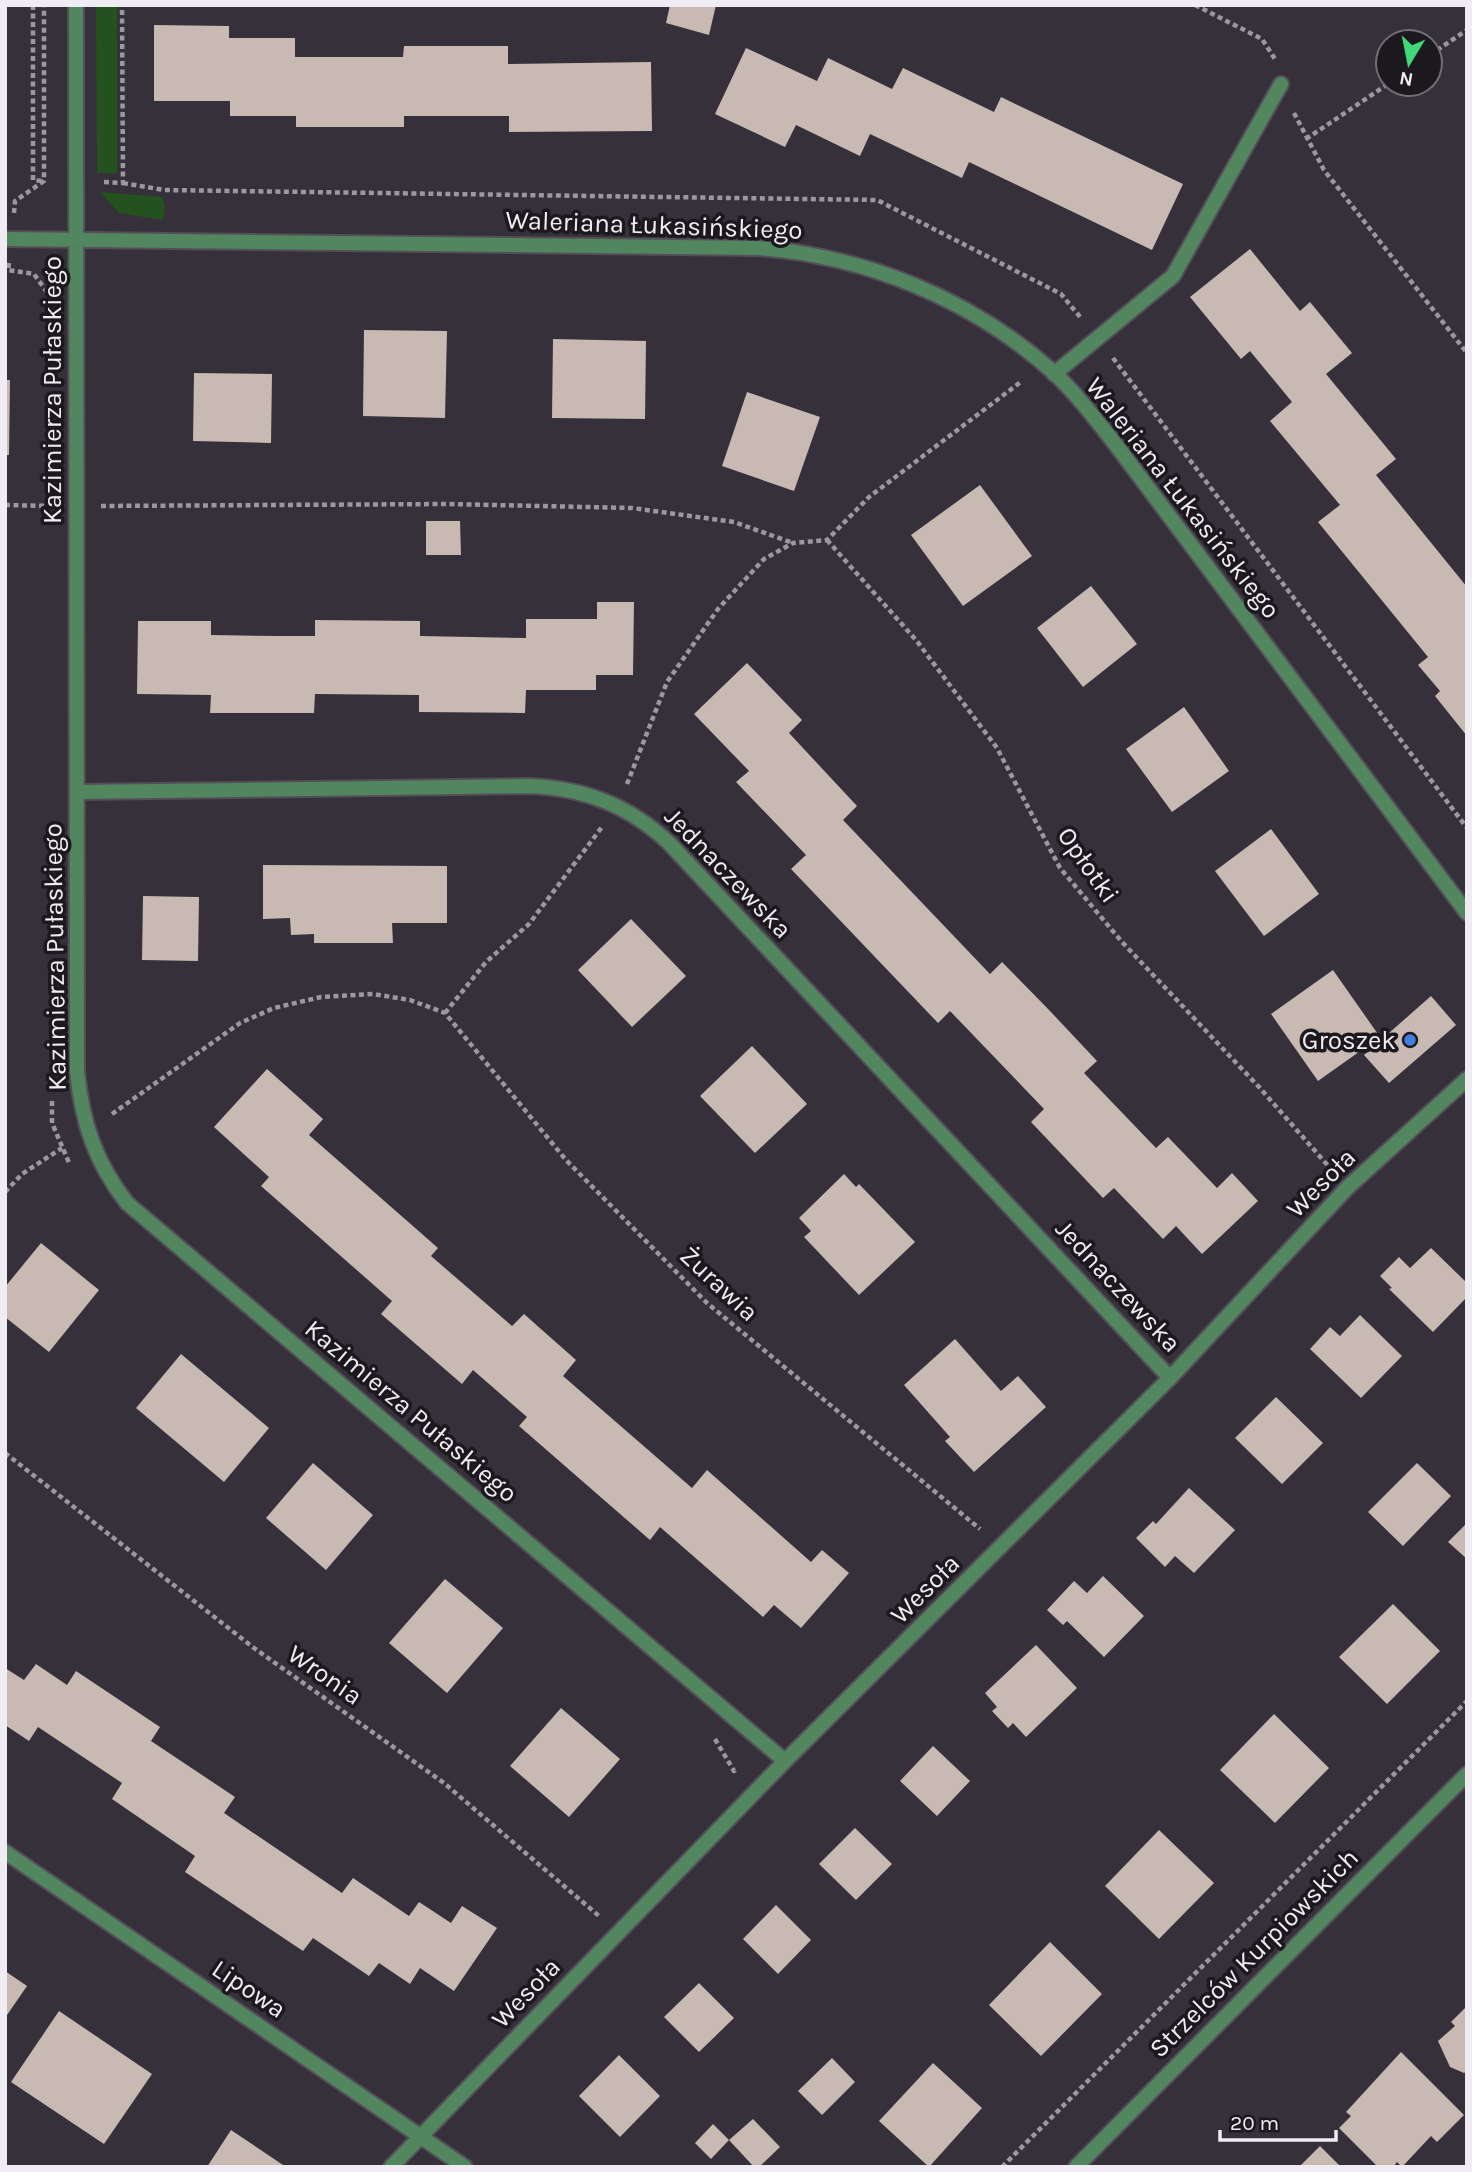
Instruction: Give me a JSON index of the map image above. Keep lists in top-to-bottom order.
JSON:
{
  "streets": {
    "street": [
      "Waleriana Łukasińskiego",
      "Kazimierza Pułaskiego",
      "Jednaczewska",
      "Wesoła",
      "Strzelców Kurpiowskich",
      "Lipowa"
    ],
    "path": ["Opłotki", "Żurawia", "Wronia"]
  },
  "crossings": [
    ["Waleriana Łukasińskiego", "Kazimierza Pułaskiego"],
    ["Kazimierza Pułaskiego", "Jednaczewska"],
    ["Kazimierza Pułaskiego", "Wesoła"],
    ["Opłotki", "Wesoła"],
    ["Jednaczewska", "Wesoła"],
    ["Wesoła", "Żurawia"],
    ["Wesoła", "Wronia"],
    ["Wesoła", "Lipowa"]
  ],
  "places": ["Groszek"],
  "scale_bar": "20 m",
  "north": "bottom"
}
